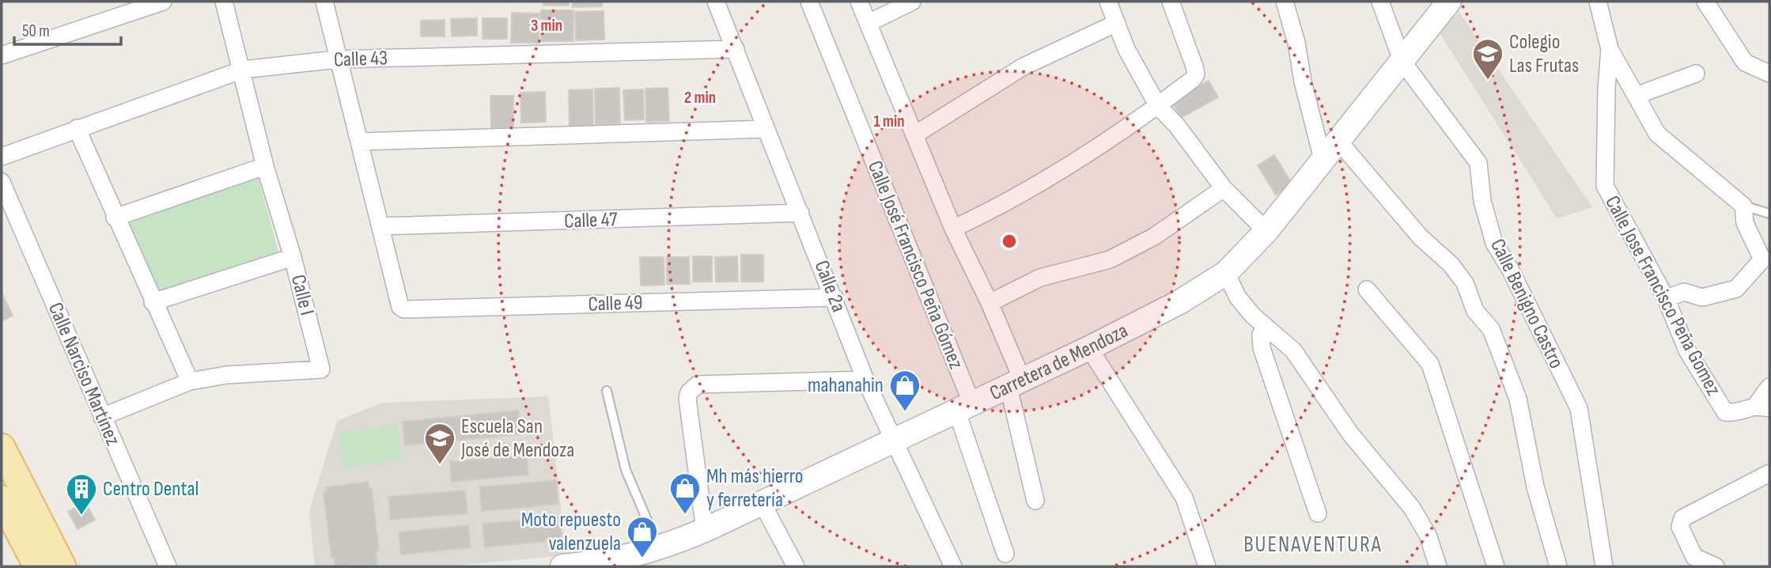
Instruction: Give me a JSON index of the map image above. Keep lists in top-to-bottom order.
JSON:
{
  "streets": {
    "street": [
      "Calle 43",
      "Calle 47",
      "Calle José Francisco Peña Gómez",
      "Calle 2a",
      "Calle I",
      "Calle Jose Francisco Peña Gomez",
      "Calle 49",
      "Calle Benigno Castro",
      "Carretera de Mendoza",
      "Calle Narciso Martínez"
    ]
  },
  "crossings": [
    ["Calle 43", "Calle 2a"],
    ["Calle 43", "Calle I"],
    ["Calle 47", "Calle 2a"],
    ["Calle 47", "Calle 49"],
    ["Calle José Francisco Peña Gómez", "Carretera de Mendoza"],
    ["Calle 2a", "Calle 49"],
    ["Calle 2a", "Carretera de Mendoza"],
    ["Calle I", "Calle Narciso Martínez"],
    ["Calle Benigno Castro", "Carretera de Mendoza"]
  ],
  "districts": ["BUENAVENTURA"],
  "places": {
    "school or university": ["Colegio Las Frutas", "Escuela San José de Mendoza"],
    "shop": ["mahanahin", "Mh más hierro y ferretería", "Moto repuesto valenzuela"],
    "building": ["Centro Dental"]
  },
  "scale_bar": "50 m",
  "rings": ["3 min", "2 min", "1 min"]
}
